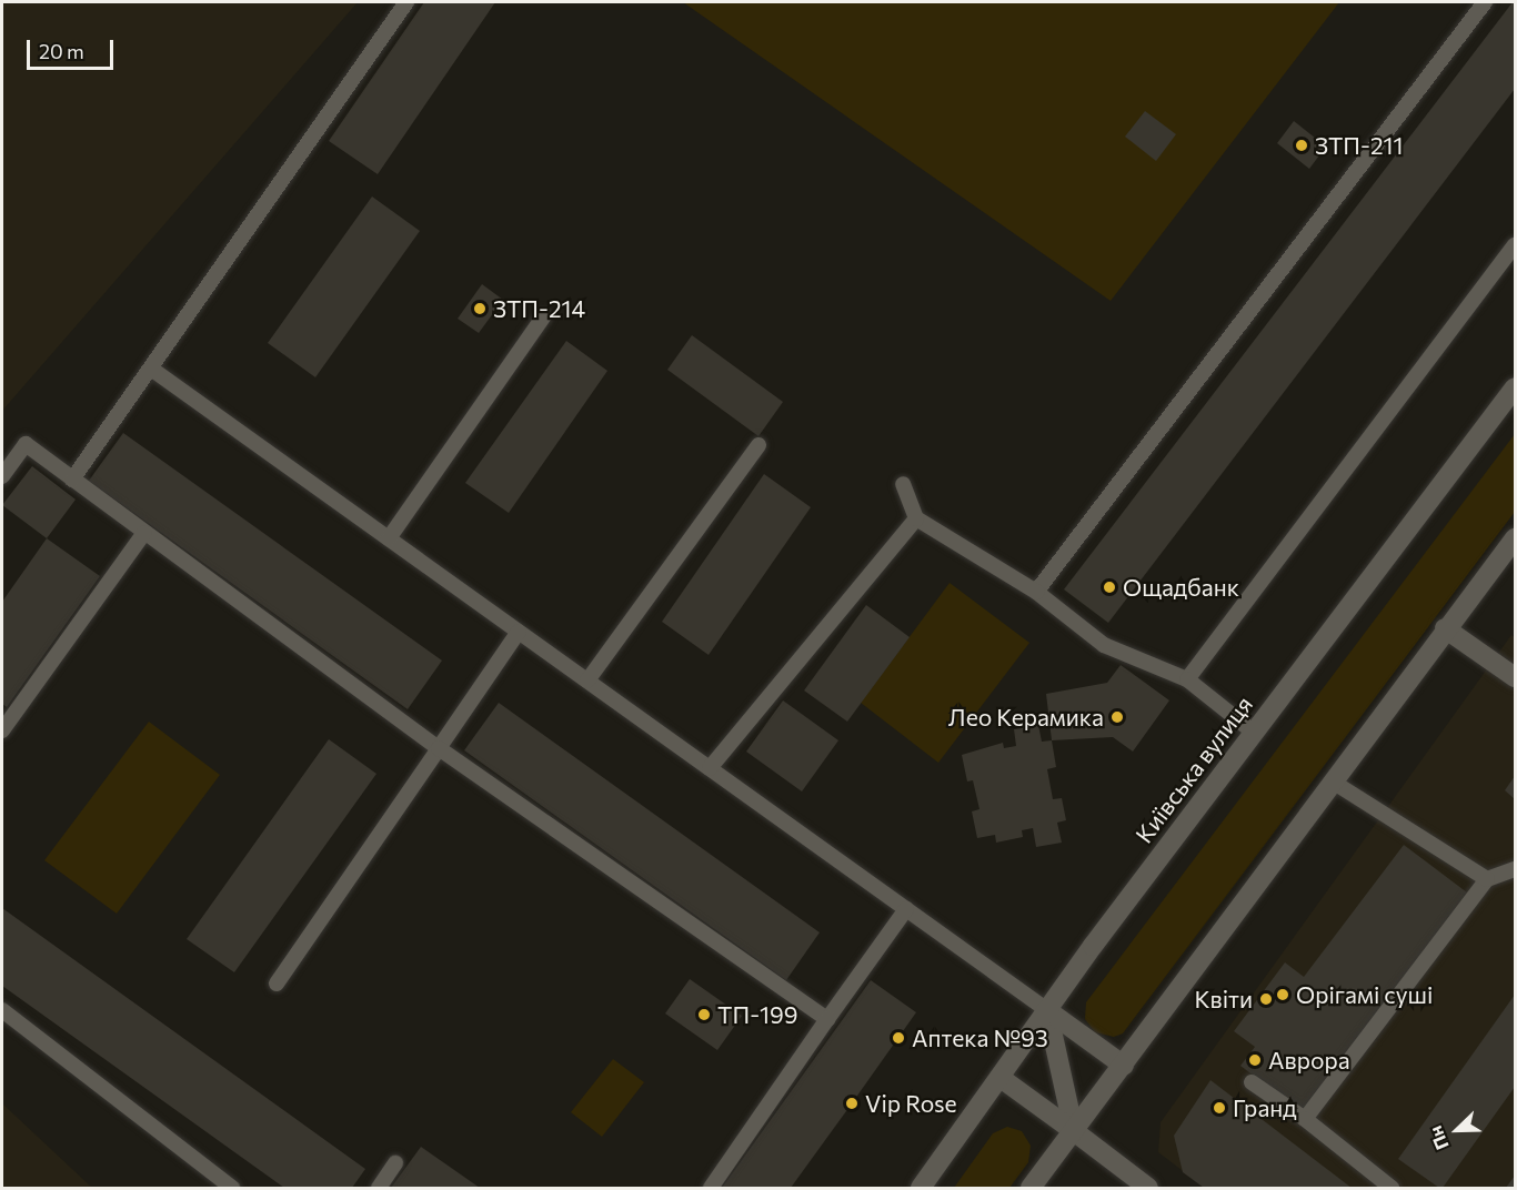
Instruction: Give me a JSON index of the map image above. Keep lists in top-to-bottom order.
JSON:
{
  "streets": {
    "main road": ["Київська вулиця"]
  },
  "places": [
    "ЗТП-211",
    "ЗТП-214",
    "Ощадбанк",
    "Лео Керамика",
    "Орігамі суші",
    "Квiти",
    "ТП-199",
    "Аптека №93",
    "Аврора",
    "Vip Rose",
    "Гранд"
  ],
  "scale_bar": "20 m",
  "north": "bottom left"
}
